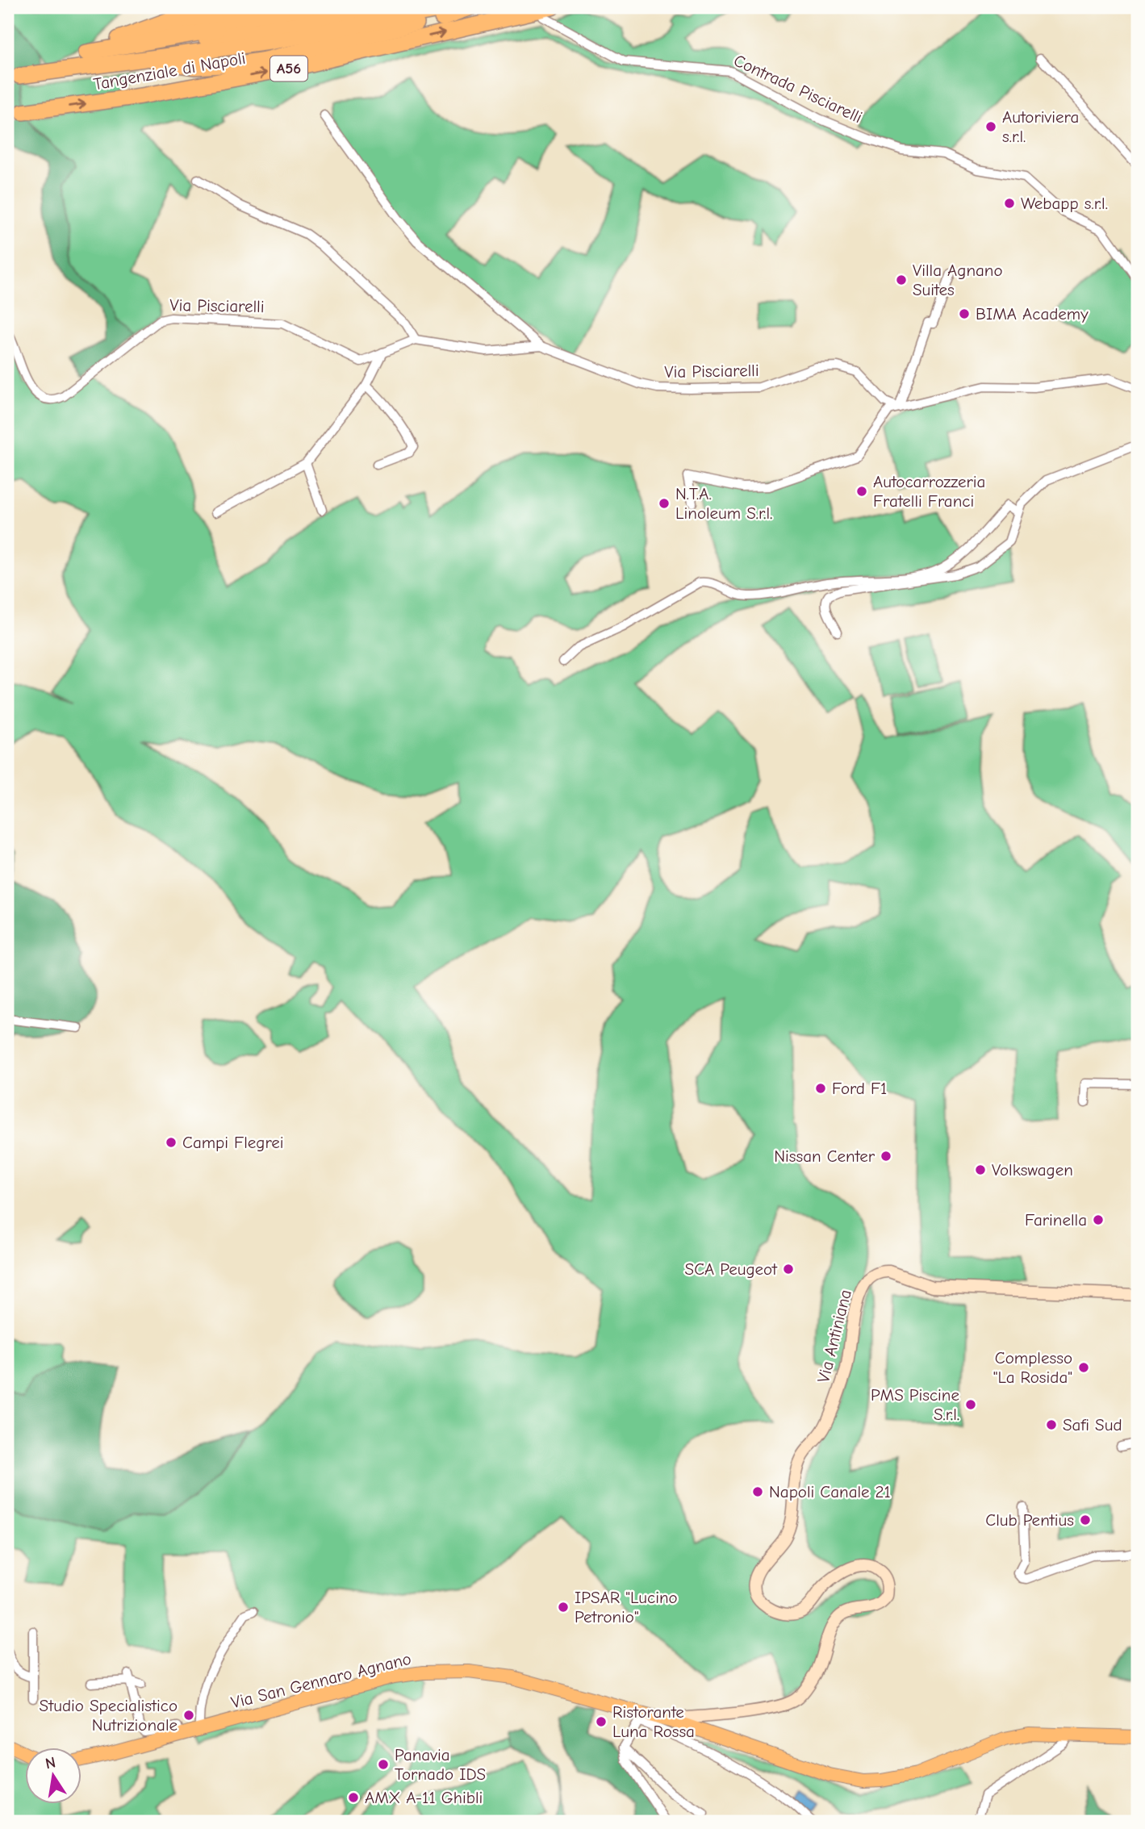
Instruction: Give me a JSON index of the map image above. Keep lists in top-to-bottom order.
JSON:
{
  "streets": {
    "highway": ["A56", "Tangenziale di Napoli"],
    "main road": ["Via San Gennaro Agnano"],
    "street": ["Contrada Pisciarelli", "Via Pisciarelli", "Via Antiniana"]
  },
  "crossings": [
    ["Tangenziale di Napoli", "Contrada Pisciarelli"],
    ["Via Antiniana", "Via San Gennaro Agnano"]
  ],
  "places": [
    "Autoriviera s.r.l.",
    "Webapp s.r.l.",
    "Villa Agnano Suites",
    "BIMA Academy",
    "Autocarrozzeria Fratelli Franci",
    "N.T.A. Linoleum S.r.l.",
    "Ford F1",
    "Campi Flegrei",
    "Nissan Center",
    "Volkswagen",
    "Farinella",
    "SCA Peugeot",
    "Complesso \"La Rosida\"",
    "PMS Piscine S.r.l.",
    "Safi Sud",
    "Napoli Canale 21",
    "Club Pentius",
    "IPSAR \"Lucino Petronio\"",
    "Studio Specialistico Nutrizionale",
    "Ristorante Luna Rossa",
    "Panavia Tornado IDS",
    "AMX A-11 Ghibli"
  ],
  "north": "top"
}
